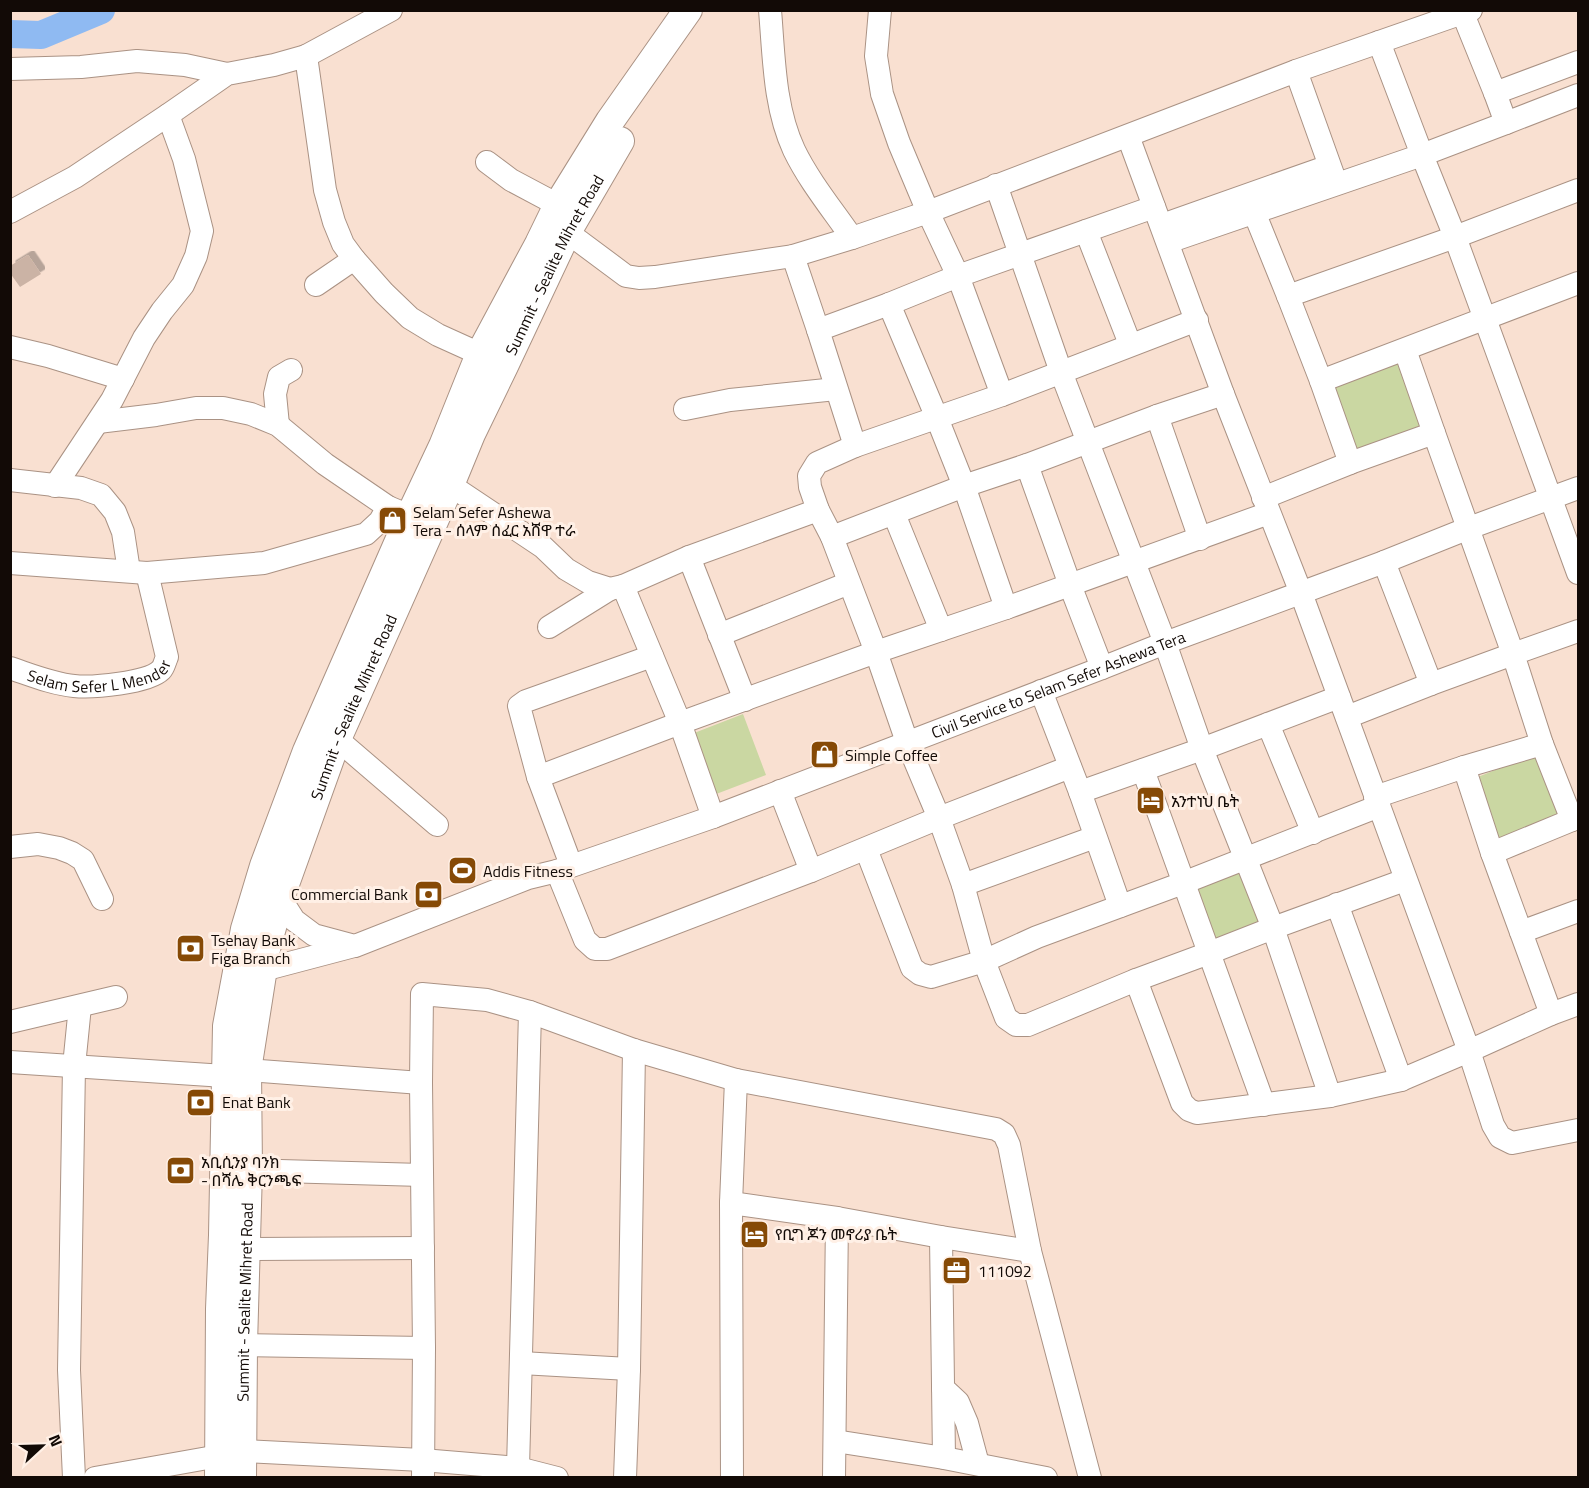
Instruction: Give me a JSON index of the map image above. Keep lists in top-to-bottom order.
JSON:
{
  "streets": {
    "main road": ["Summit - Sealite Mihret Road"],
    "street": ["Selam Sefer L Mender", "Civil Service to Selam Sefer Ashewa Tera"]
  },
  "crossings": [
    ["Summit - Sealite Mihret Road", "Civil Service to Selam Sefer Ashewa Tera"]
  ],
  "places": {
    "shop": ["Selam Sefer Ashewa Tera - ሰላም ሰፈር አሸዋ ተራ", "Simple Coffee"],
    "hotel": ["አንተነህ ቤት", "የቢግ ጆን መኖሪያ ቤት"],
    "sports": ["Addis Fitness"],
    "bank": [
      "Commercial Bank",
      "Tsehay Bank Figa Branch",
      "Enat Bank",
      "አቢሲንያ ባንክ - በሻሌ ቅርንጫፍ"
    ],
    "office": ["111092"]
  },
  "north": "right"
}
